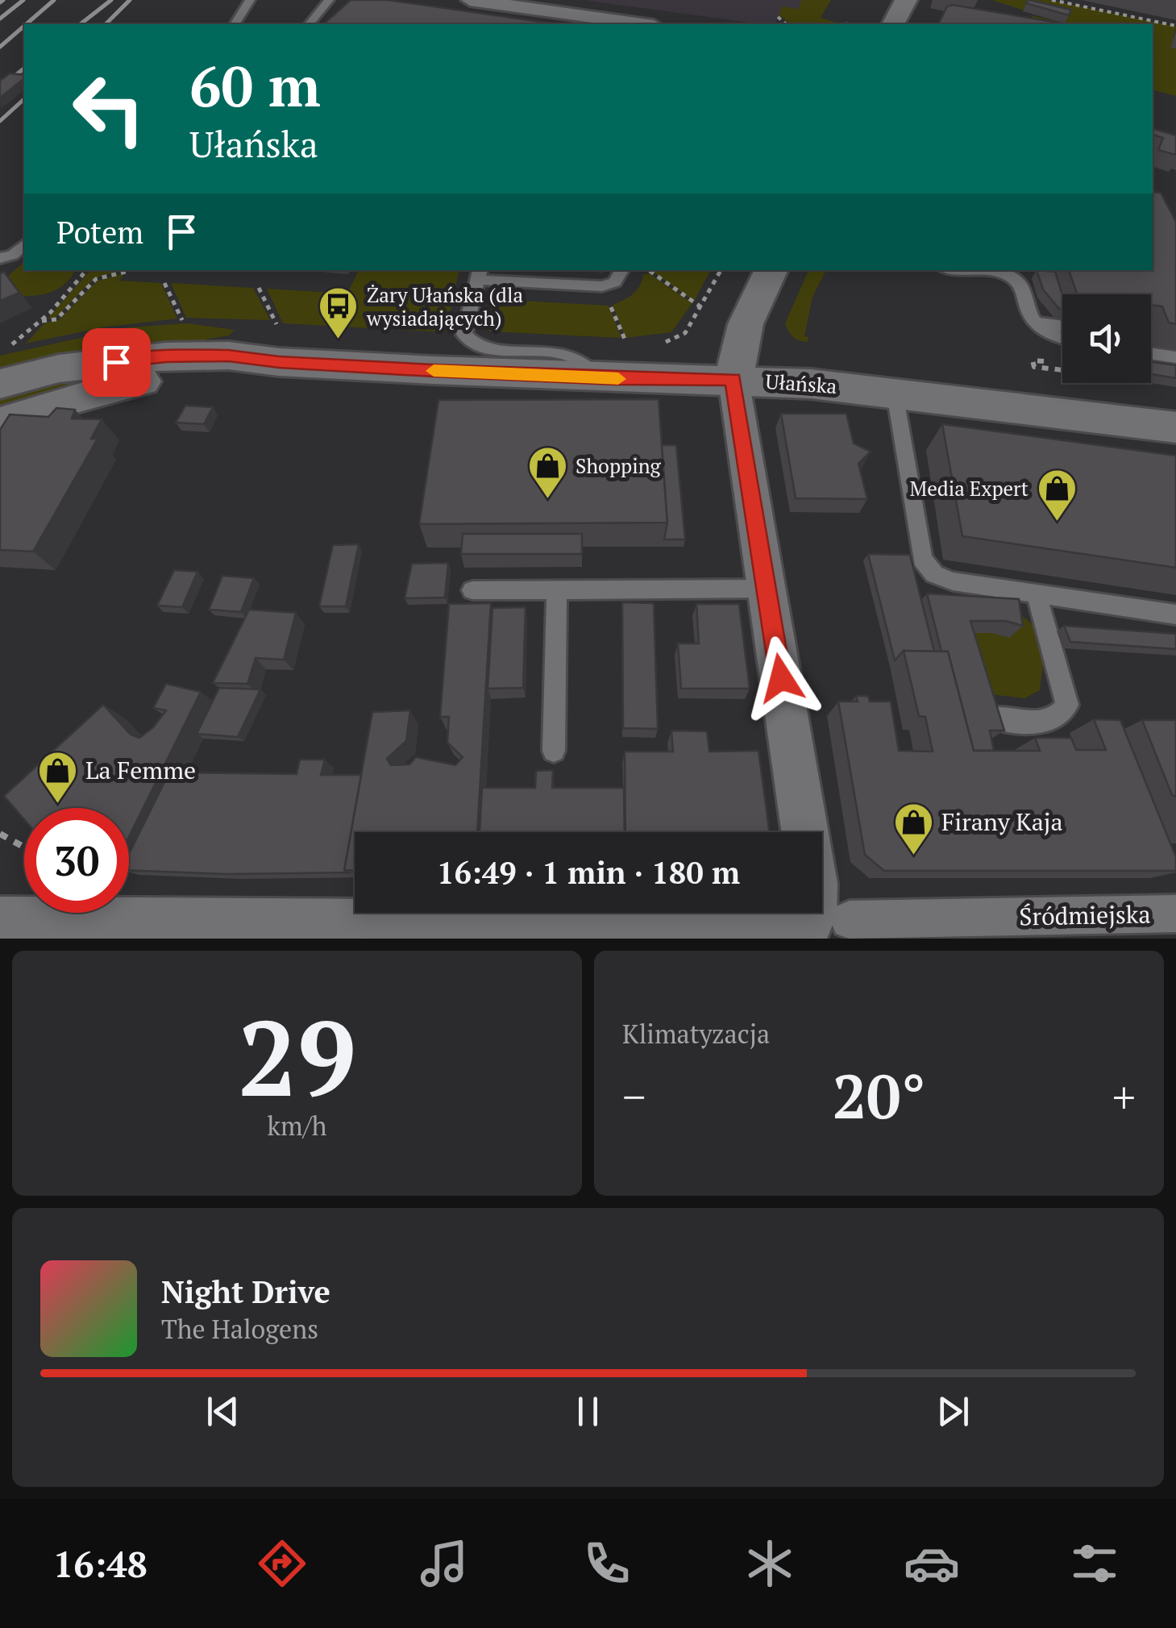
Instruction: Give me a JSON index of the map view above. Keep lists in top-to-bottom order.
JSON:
{
  "streets": {
    "street": ["Ułańska", "Śródmiejska"]
  },
  "places": {
    "bus stop": ["Żary Ułańska (dla wysiadających)"],
    "shop": [
      "Shopping",
      "Media Expert",
      "La Femme",
      "Firany Kaja"
    ]
  },
  "page": {
    "turn": ["60 m", "Ułańska"],
    "then": "Potem",
    "limit": "30",
    "trip": "16:49 · 1 min · 180 m",
    "tile": [
      ["29", "km/h"],
      "Klimatyzacja"
    ],
    "heat": ["−", "20°", "+"],
    "song": ["Night Drive", "The Halogens"],
    "tabs": "16:48"
  }
}
